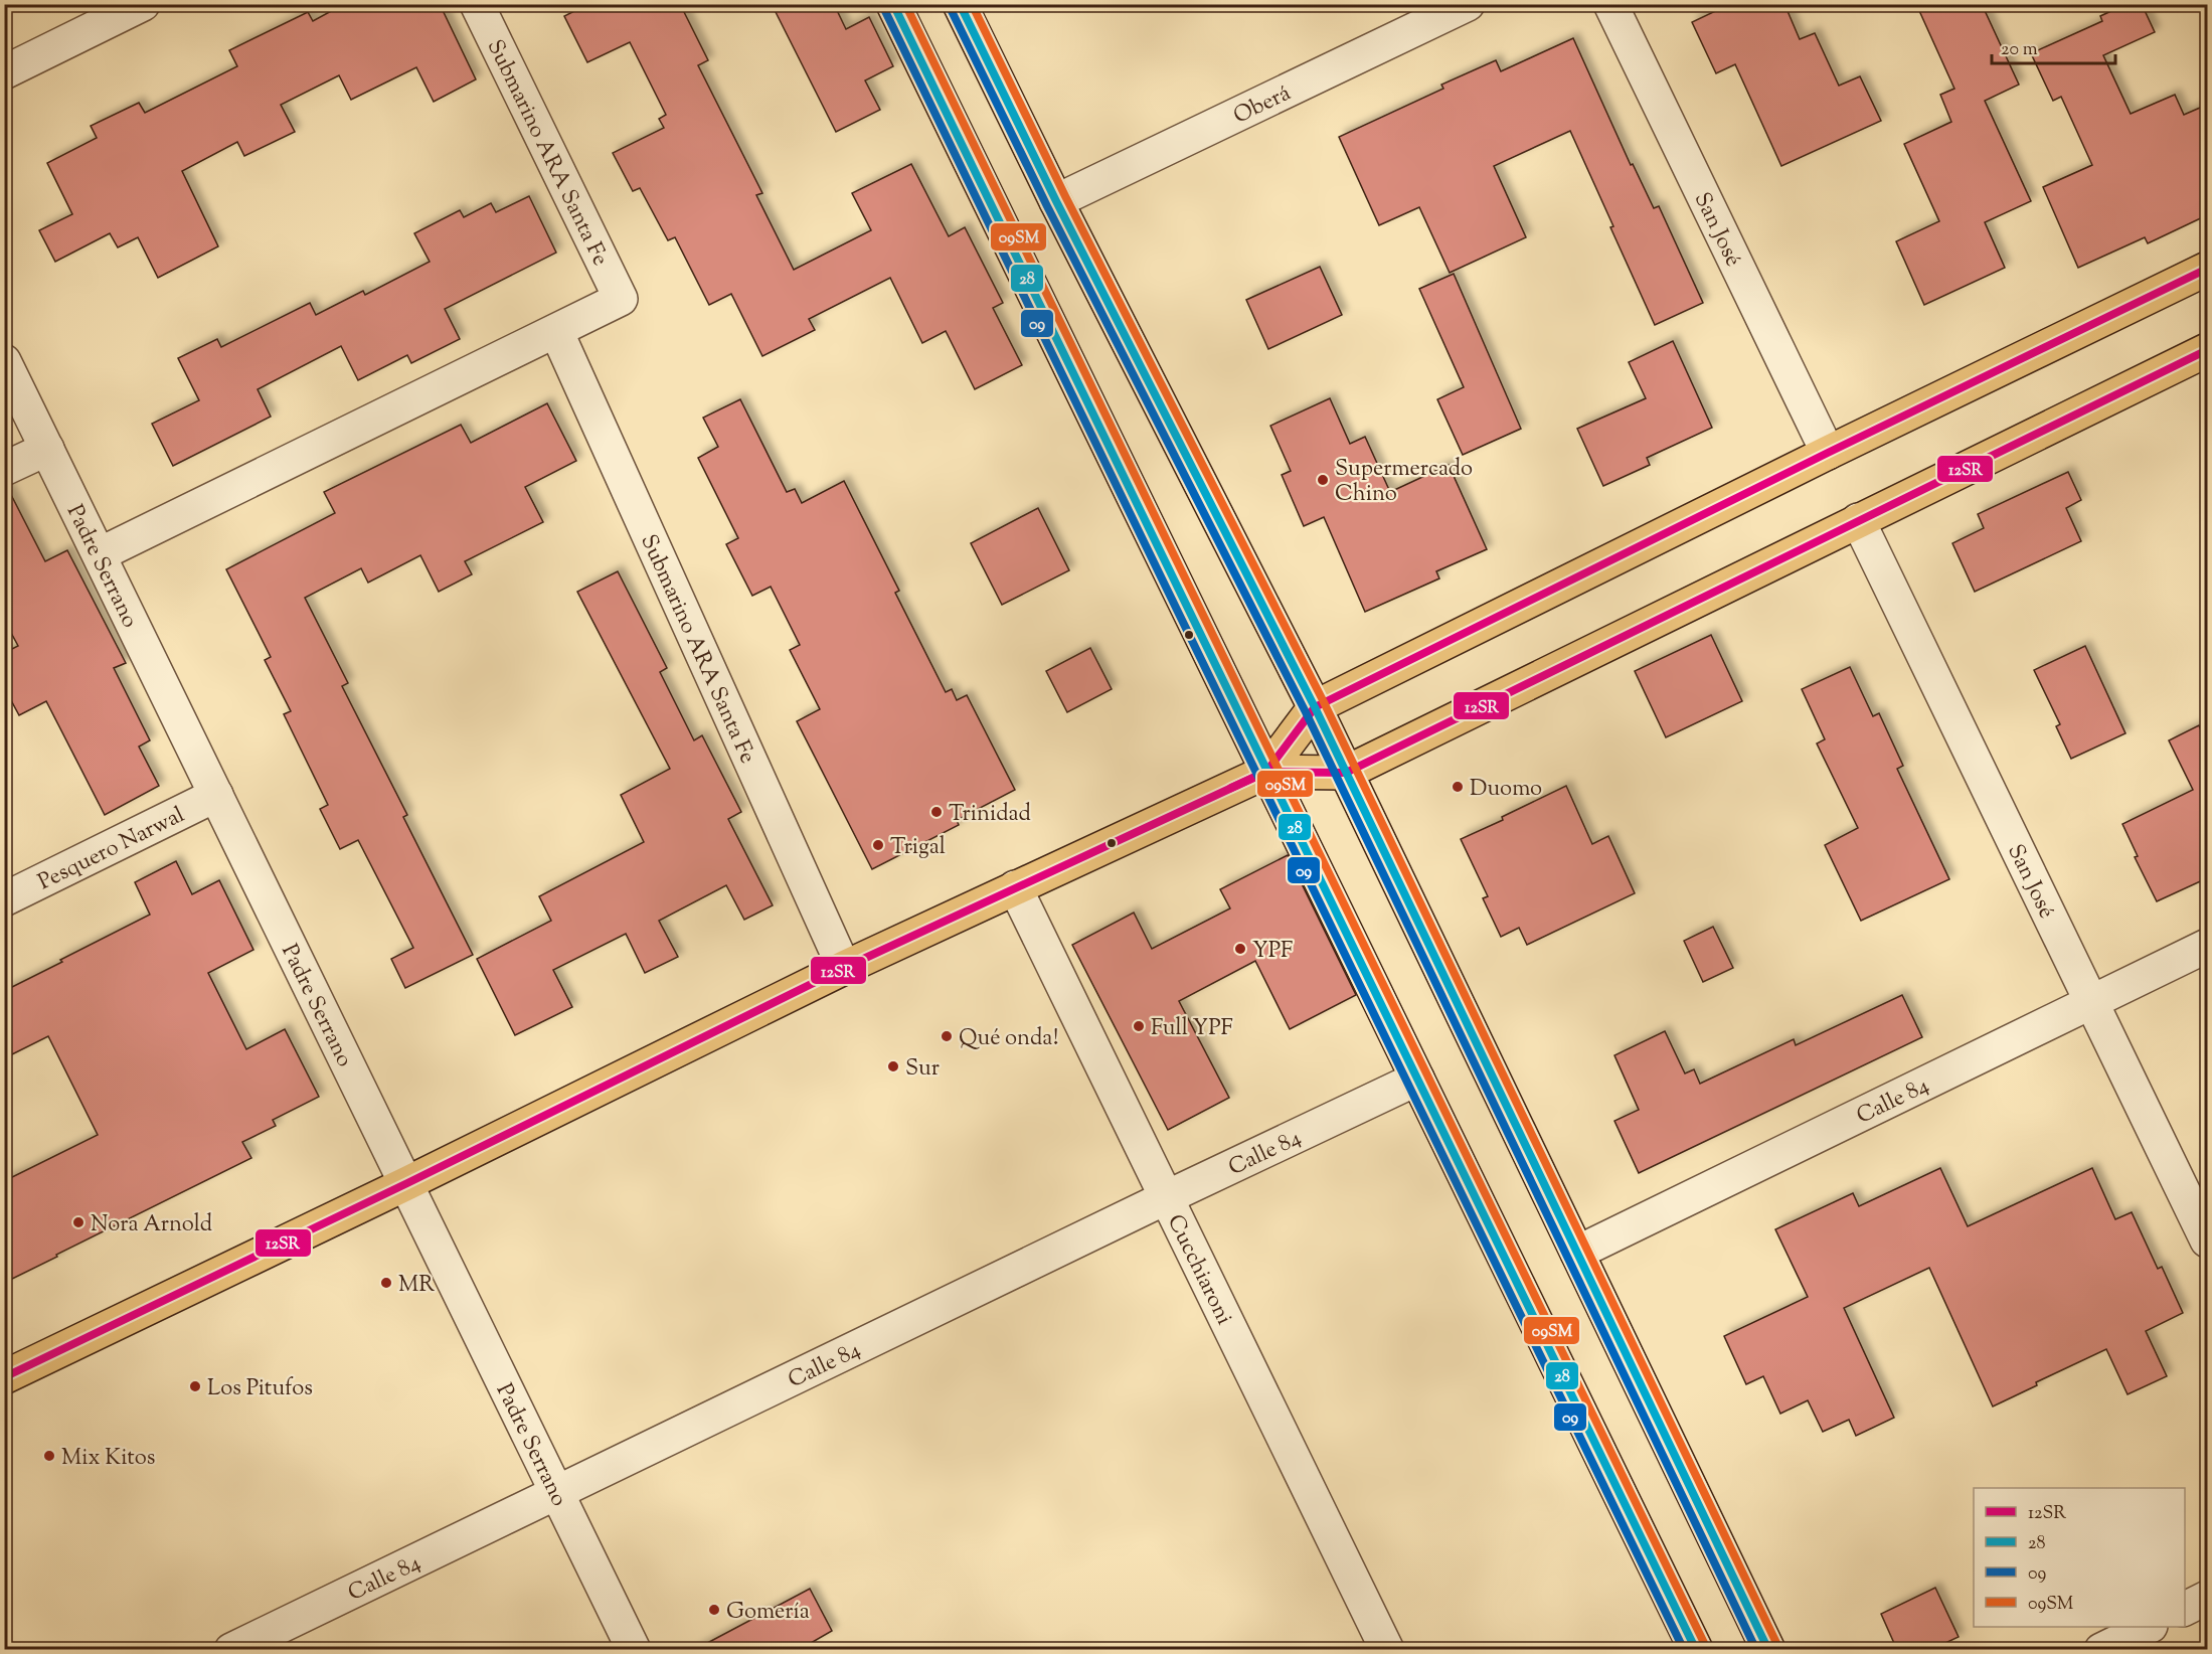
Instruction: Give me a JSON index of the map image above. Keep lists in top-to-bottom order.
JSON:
{
  "streets": {
    "street": [
      "Oberá",
      "Submarino ARA Santa Fe",
      "San José",
      "Padre Serrano",
      "Pesquero Narwal",
      "Calle 84",
      "Cucchiaroni"
    ]
  },
  "crossings": [
    ["San José", "Calle 84"],
    ["Padre Serrano", "Pesquero Narwal"],
    ["Padre Serrano", "Calle 84"],
    ["Calle 84", "Cucchiaroni"]
  ],
  "places": [
    "Supermercado Chino",
    "Duomo",
    "Trinidad",
    "Trigal",
    "YPF",
    "Full YPF",
    "Qué onda!",
    "Sur",
    "Nora Arnold",
    "MR",
    "Los Pitufos",
    "Mix Kitos",
    "Gomería"
  ],
  "lines": [
    "transit line 28",
    "transit line 09SM",
    "transit line 09",
    "transit line 12SR"
  ],
  "legend": [
    "12SR",
    "28",
    "09",
    "09SM"
  ],
  "scale_bar": "20 m"
}
